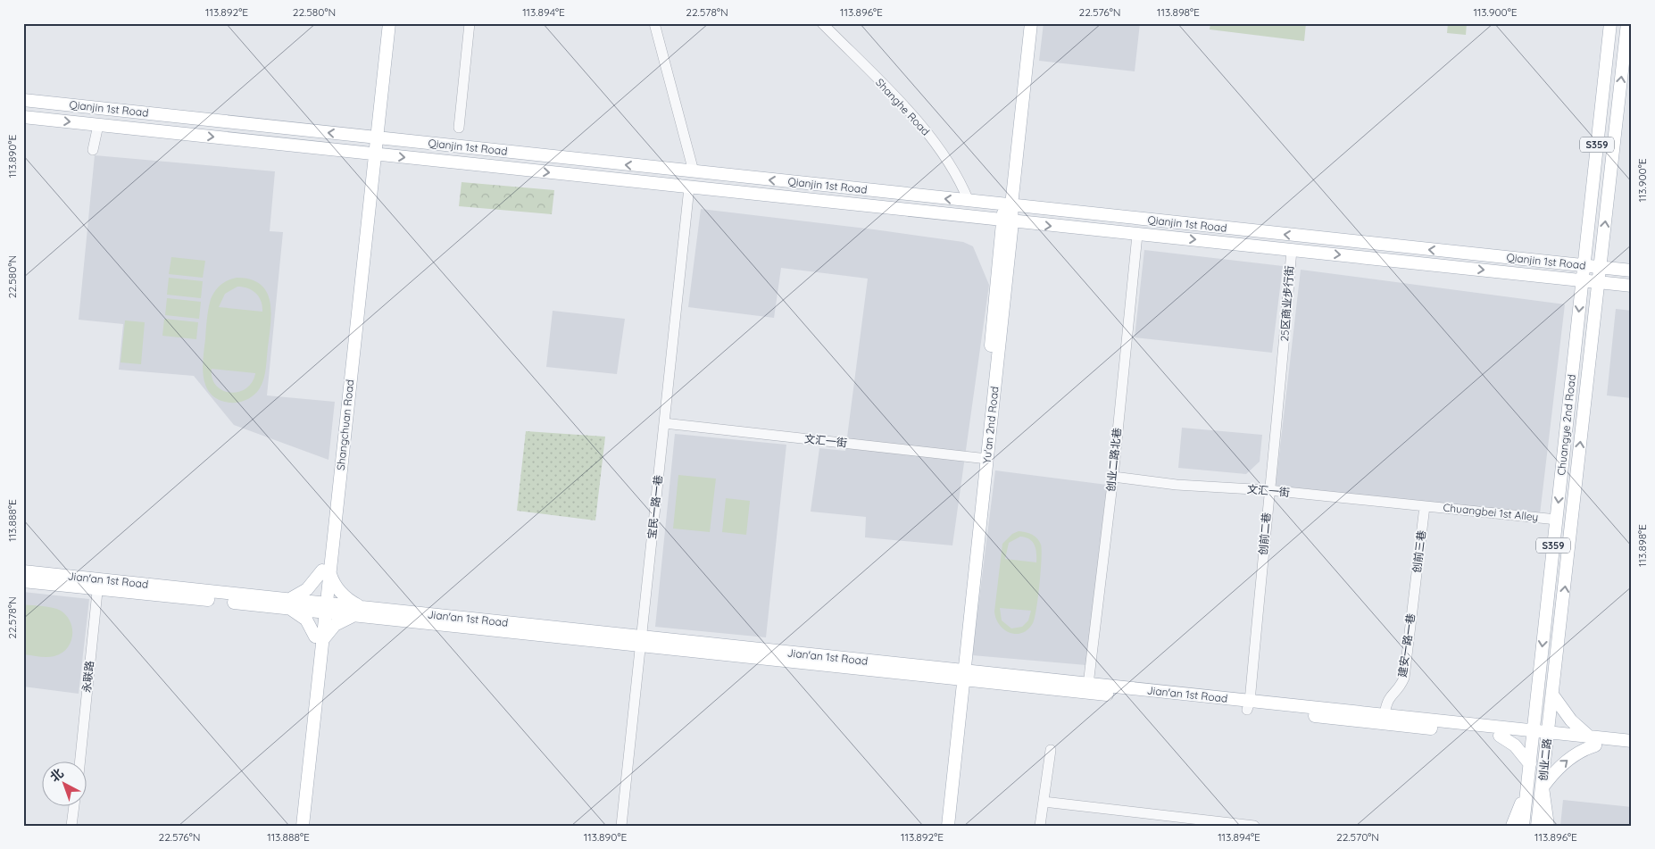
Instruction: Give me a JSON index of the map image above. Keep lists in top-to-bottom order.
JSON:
{
  "streets": {
    "main road": [
      "Qianjin 1st Road",
      "S359",
      "Shangchuan Road",
      "Yu'an 2nd Road",
      "Chuangye 2nd Road",
      "Jian'an 1st Road",
      "创业二路"
    ],
    "street": [
      "Shanghe Road",
      "25区商业步行街",
      "文汇一街",
      "创业二路北巷",
      "宝民一路一巷",
      "Chuangbei 1st Alley",
      "创前二巷",
      "创前三巷",
      "建安一路一巷",
      "永联路"
    ]
  },
  "crossings": [
    ["Shanghe Road", "Qianjin 1st Road"],
    ["Qianjin 1st Road", "S359"],
    ["Qianjin 1st Road", "25区商业步行街"],
    ["Qianjin 1st Road", "Shangchuan Road"],
    ["Qianjin 1st Road", "Yu'an 2nd Road"],
    ["Qianjin 1st Road", "Chuangye 2nd Road"],
    ["Qianjin 1st Road", "创业二路北巷"],
    ["Qianjin 1st Road", "宝民一路一巷"],
    ["S359", "Chuangye 2nd Road"],
    ["25区商业步行街", "创前二巷"],
    ["Shangchuan Road", "Jian'an 1st Road"],
    ["Yu'an 2nd Road", "文汇一街"],
    ["Yu'an 2nd Road", "Jian'an 1st Road"],
    ["Chuangye 2nd Road", "Chuangbei 1st Alley"],
    ["Chuangye 2nd Road", "Jian'an 1st Road"],
    ["Chuangye 2nd Road", "创业二路"],
    ["文汇一街", "创业二路北巷"],
    ["文汇一街", "宝民一路一巷"],
    ["文汇一街", "Chuangbei 1st Alley"],
    ["文汇一街", "创前二巷"],
    ["文汇一街", "创前三巷"],
    ["创业二路北巷", "Jian'an 1st Road"],
    ["宝民一路一巷", "Jian'an 1st Road"],
    ["Chuangbei 1st Alley", "创前三巷"],
    ["创前二巷", "Jian'an 1st Road"],
    ["创前三巷", "建安一路一巷"],
    ["Jian'an 1st Road", "建安一路一巷"],
    ["Jian'an 1st Road", "永联路"],
    ["Jian'an 1st Road", "创业二路"]
  ],
  "north": "top left",
  "coordinates": [
    "113.892°E",
    "22.580°N",
    "113.894°E",
    "22.578°N",
    "113.896°E",
    "22.576°N",
    "113.898°E",
    "113.900°E",
    "113.890°E",
    "113.888°E",
    "22.570°N"
  ]
}
